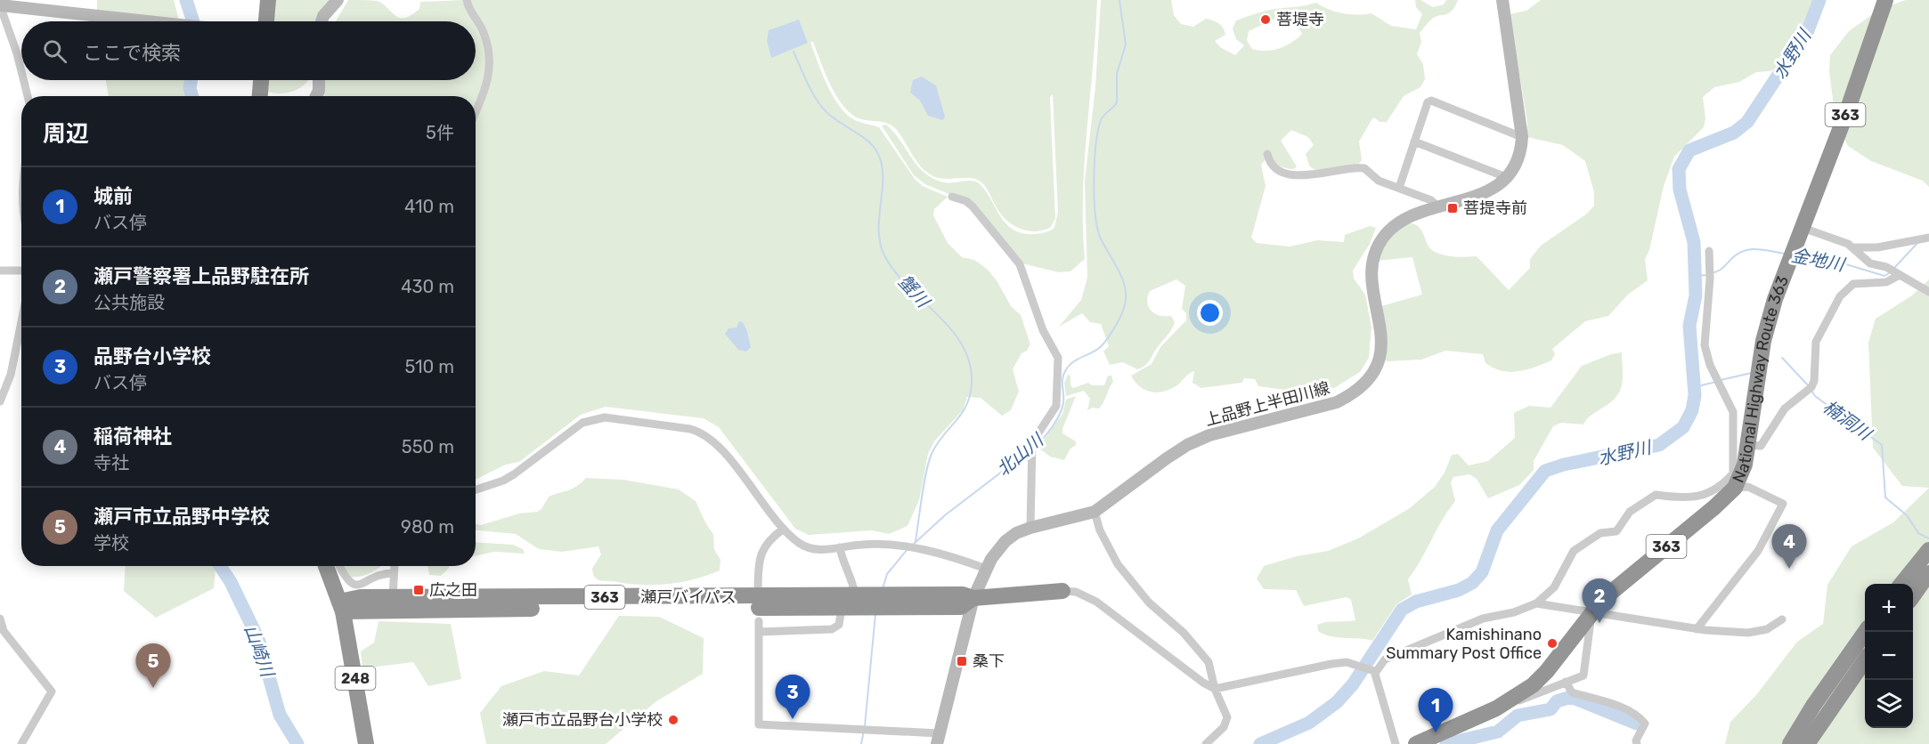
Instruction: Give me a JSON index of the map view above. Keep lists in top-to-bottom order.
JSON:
{
  "streets": {
    "highway": [
      "363",
      "National Highway Route 363",
      "瀬戸バイパス",
      "248"
    ],
    "street": ["上品野上半田川線"]
  },
  "crossings": [
    ["上品野上半田川線", "瀬戸バイパス"],
    ["瀬戸バイパス", "248"]
  ],
  "water": [
    "水野川",
    "金地川",
    "蟹川",
    "楠洞川",
    "北山川",
    "山崎川"
  ],
  "places": {
    "other": ["菩堤寺", "Kamishinano Summary Post Office", "瀬戸市立品野台小学校"],
    "transit": ["菩提寺前", "広之田", "桑下"]
  },
  "page": {
    "search": "ここで検索",
    "heading": ["周辺", "5件"],
    "list": [
      {
        "mark": "1",
        "name": "城前",
        "note": "バス停",
        "value": "410 m"
      },
      {
        "mark": "2",
        "name": "瀬戸警察署上品野駐在所",
        "note": "公共施設",
        "value": "430 m"
      },
      {
        "mark": "3",
        "name": "品野台小学校",
        "note": "バス停",
        "value": "510 m"
      },
      {
        "mark": "4",
        "name": "稲荷神社",
        "note": "寺社",
        "value": "550 m"
      },
      {
        "mark": "5",
        "name": "瀬戸市立品野中学校",
        "note": "学校",
        "value": "980 m"
      }
    ],
    "pins": [
      "4",
      "2",
      "5",
      "3",
      "1"
    ],
    "map_buttons": ["+", "−"]
  }
}
